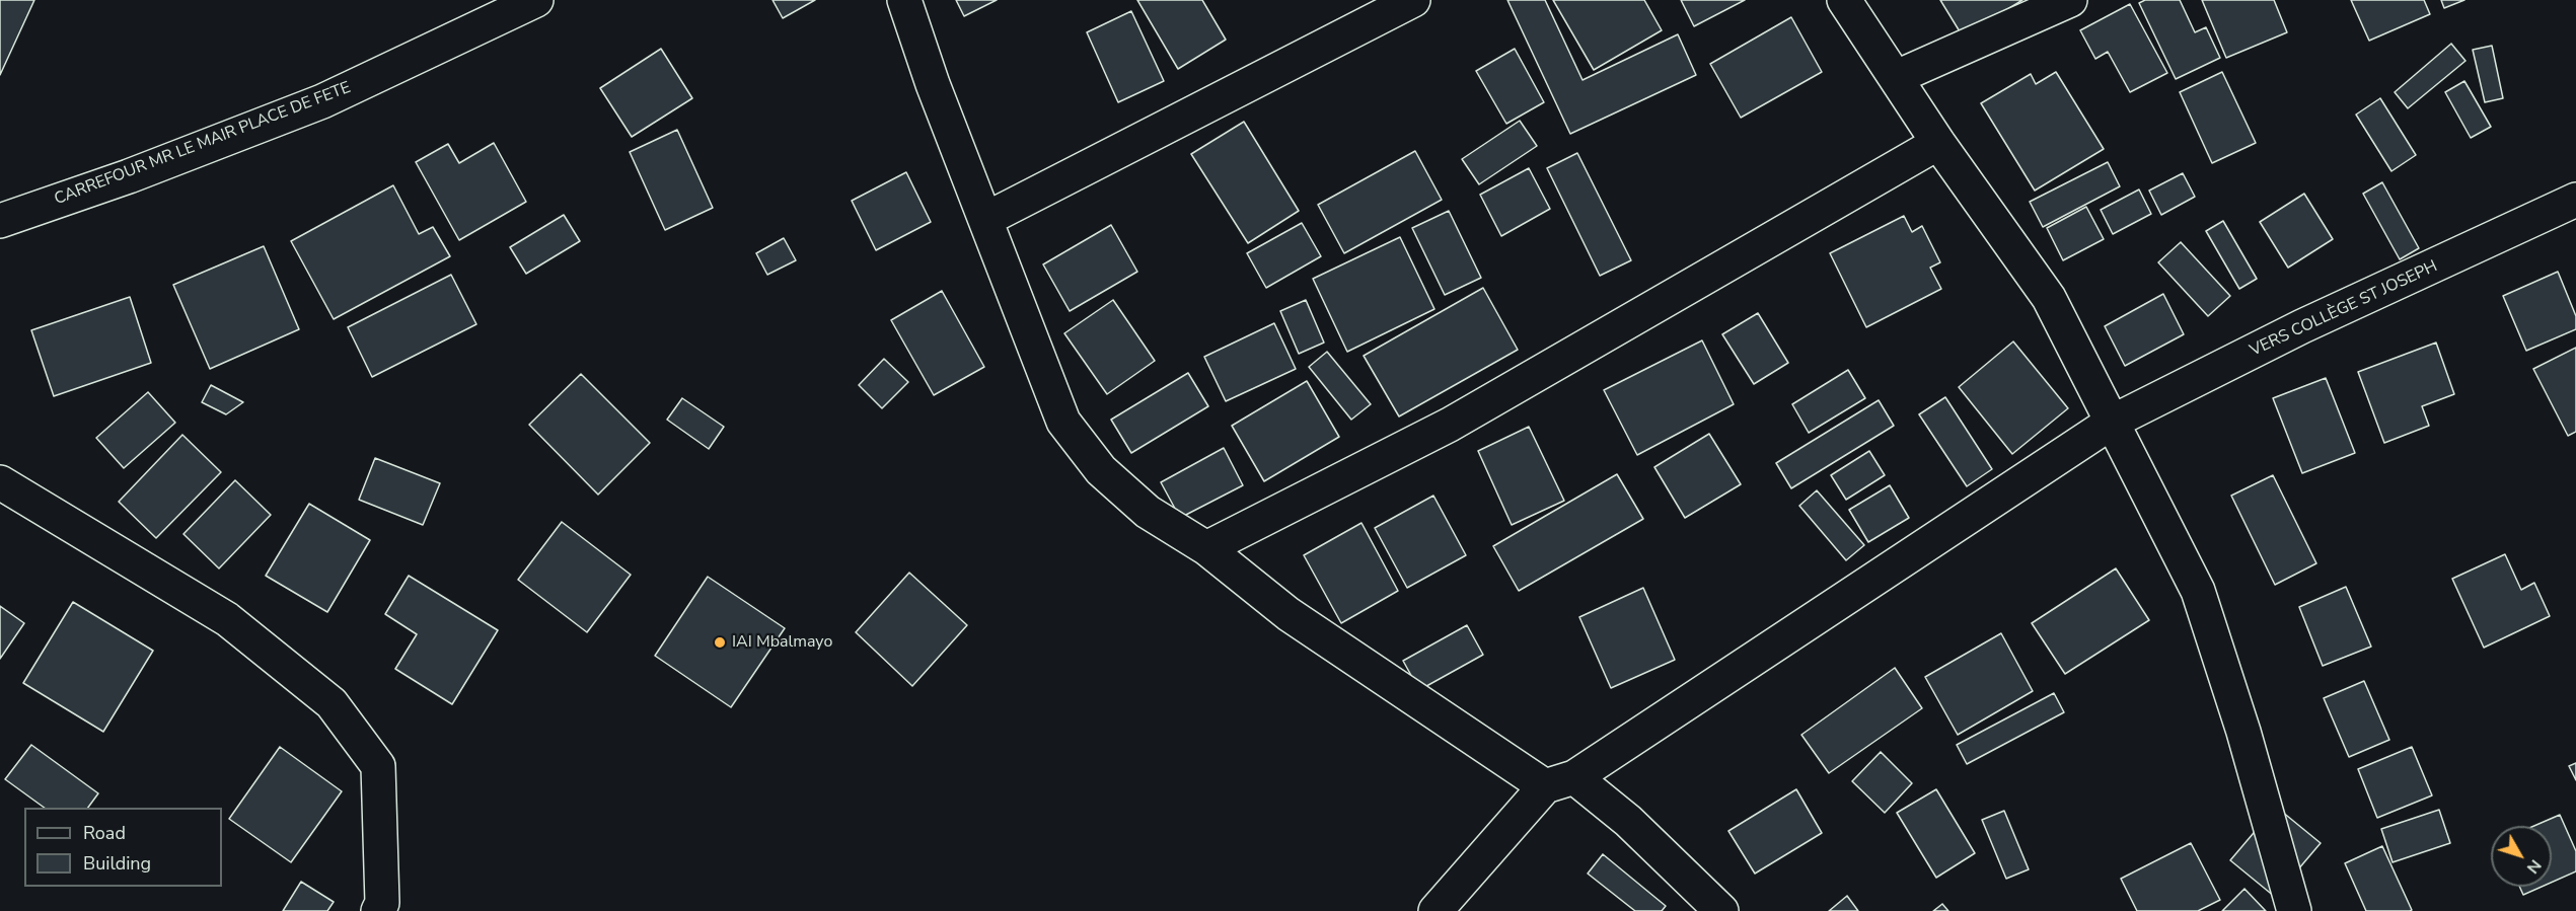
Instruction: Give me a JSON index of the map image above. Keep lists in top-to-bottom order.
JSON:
{
  "streets": {
    "street": ["CARREFOUR MR LE MAIR PLACE DE FETE", "VERS COLLÈGE ST JOSEPH"]
  },
  "places": ["IAI Mbalmayo"],
  "legend": ["Road", "Building"],
  "north": "bottom right"
}
